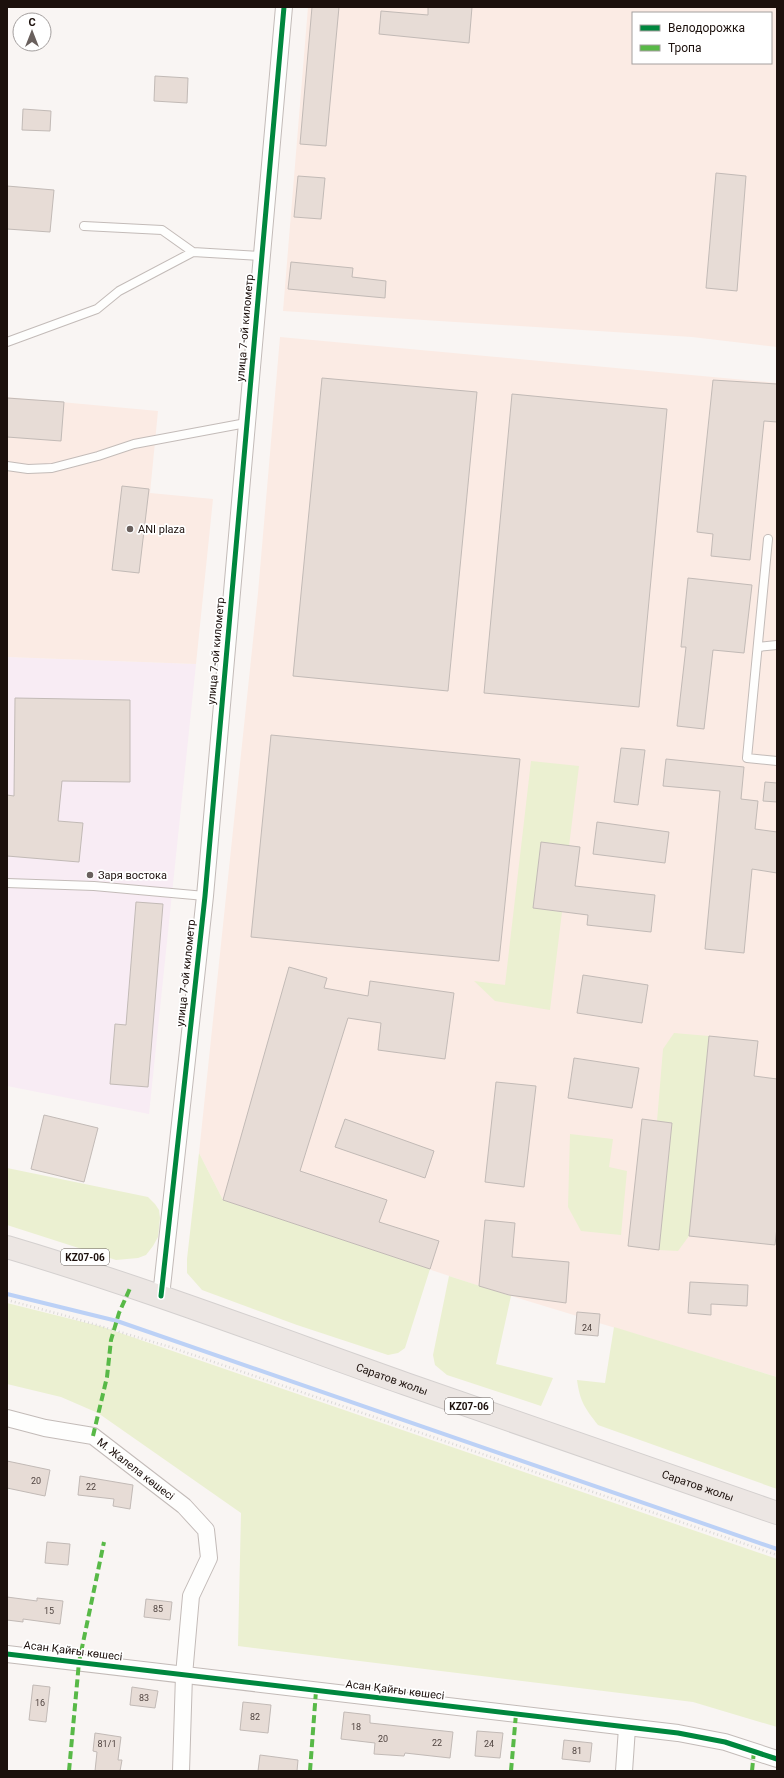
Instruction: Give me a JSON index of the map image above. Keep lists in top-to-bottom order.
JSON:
{
  "streets": {
    "main road": ["KZ07-06", "Саратов жолы"],
    "street": ["улица 7-ой километр", "М. Жалела көшесі", "Асан Қайғы көшесі"]
  },
  "crossings": [
    ["улица 7-ой километр", "Саратов жолы"],
    ["М. Жалела көшесі", "Асан Қайғы көшесі"]
  ],
  "places": ["ANI plaza", "Заря востока"],
  "house_numbers": [
    "24",
    "20",
    "22",
    "85",
    "15",
    "83",
    "16",
    "82",
    "18",
    "20",
    "22",
    "81/1",
    "24",
    "81"
  ],
  "legend": ["Велодорожка", "Тропа"],
  "north": "top"
}
